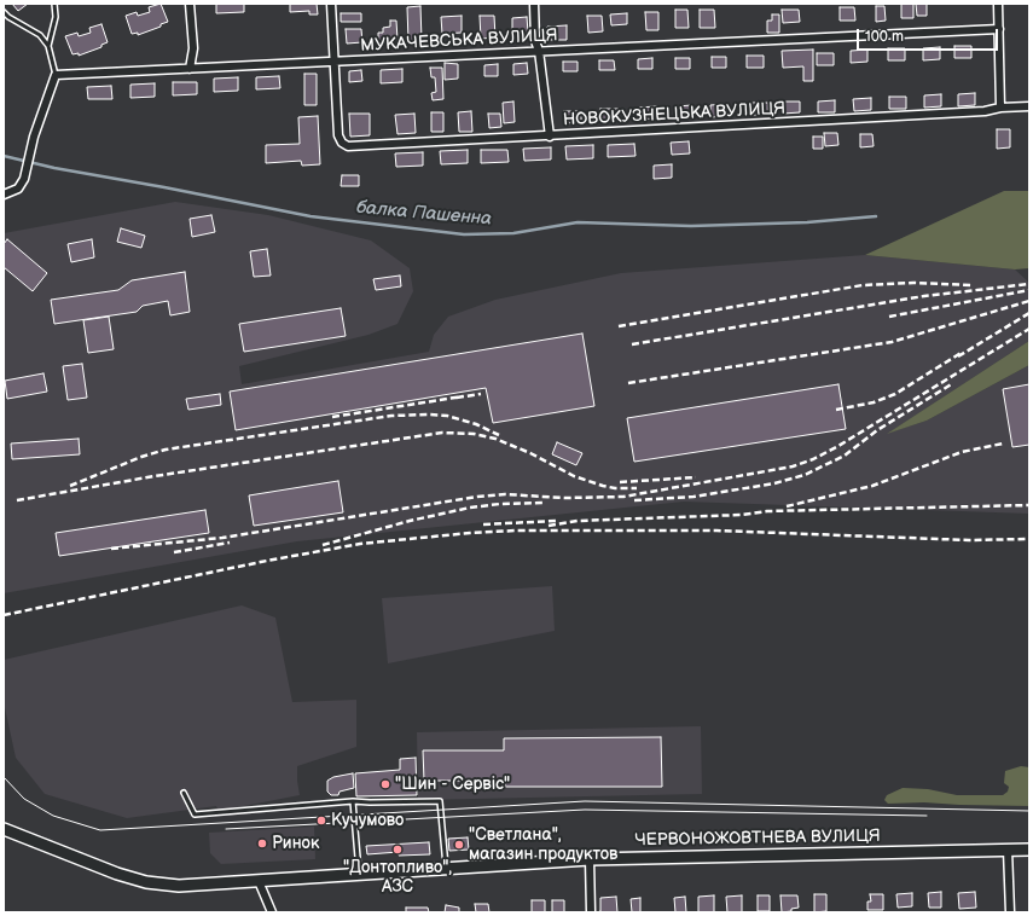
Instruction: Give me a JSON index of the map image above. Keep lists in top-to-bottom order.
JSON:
{
  "streets": {
    "main road": ["ЧЕРВОНОЖОВТНЕВА ВУЛИЦЯ"],
    "street": ["МУКАЧЕВСЬКА ВУЛИЦЯ", "НОВОКУЗНЕЦЬКА ВУЛИЦЯ"]
  },
  "crossings": [
    ["МУКАЧЕВСЬКА ВУЛИЦЯ", "НОВОКУЗНЕЦЬКА ВУЛИЦЯ"]
  ],
  "water": ["балка Пашенна"],
  "places": [
    "\"Шин - Сервіс\"",
    "Кучумово",
    "Ринок",
    "\"Светлана\", магазин продуктов",
    "\"Донтопливо\", АЗС"
  ],
  "scale_bar": "100 m"
}
